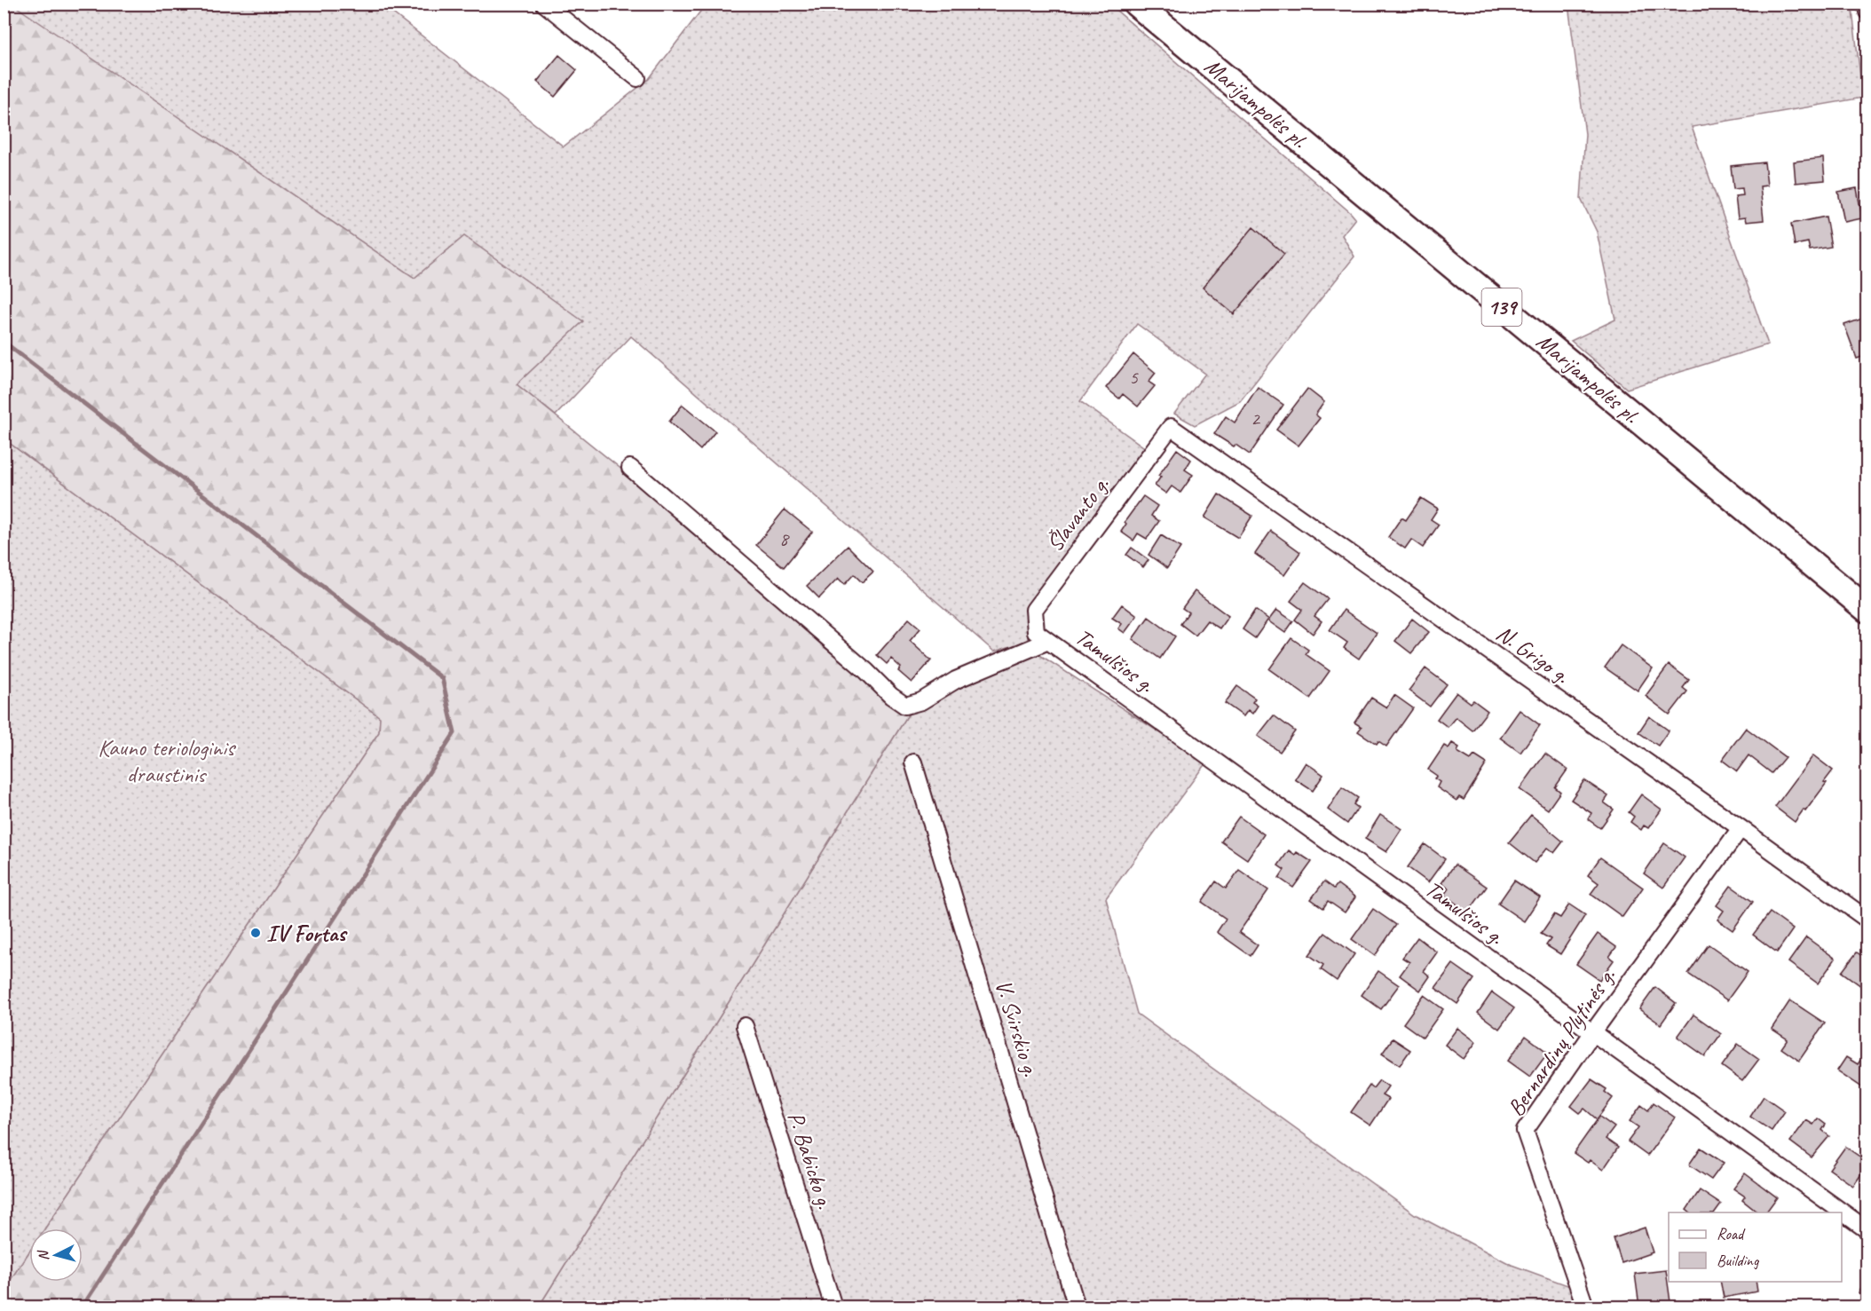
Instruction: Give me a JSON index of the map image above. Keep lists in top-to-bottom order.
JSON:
{
  "streets": {
    "main road": ["Marijampolės pl.", "139"],
    "street": [
      "Šlavanto g.",
      "N. Grigo g.",
      "Tamulšios g.",
      "V. Svirskio g.",
      "Bernardinų Plytinės g.",
      "P. Babicko g."
    ]
  },
  "crossings": [
    ["Šlavanto g.", "N. Grigo g."],
    ["Šlavanto g.", "Tamulšios g."],
    ["N. Grigo g.", "Bernardinų Plytinės g."],
    ["Tamulšios g.", "Bernardinų Plytinės g."]
  ],
  "parks": ["Kauno teriologinis draustinis"],
  "places": ["IV Fortas"],
  "house_numbers": ["5", "2", "8"],
  "legend": ["Road", "Building"],
  "north": "left"
}
